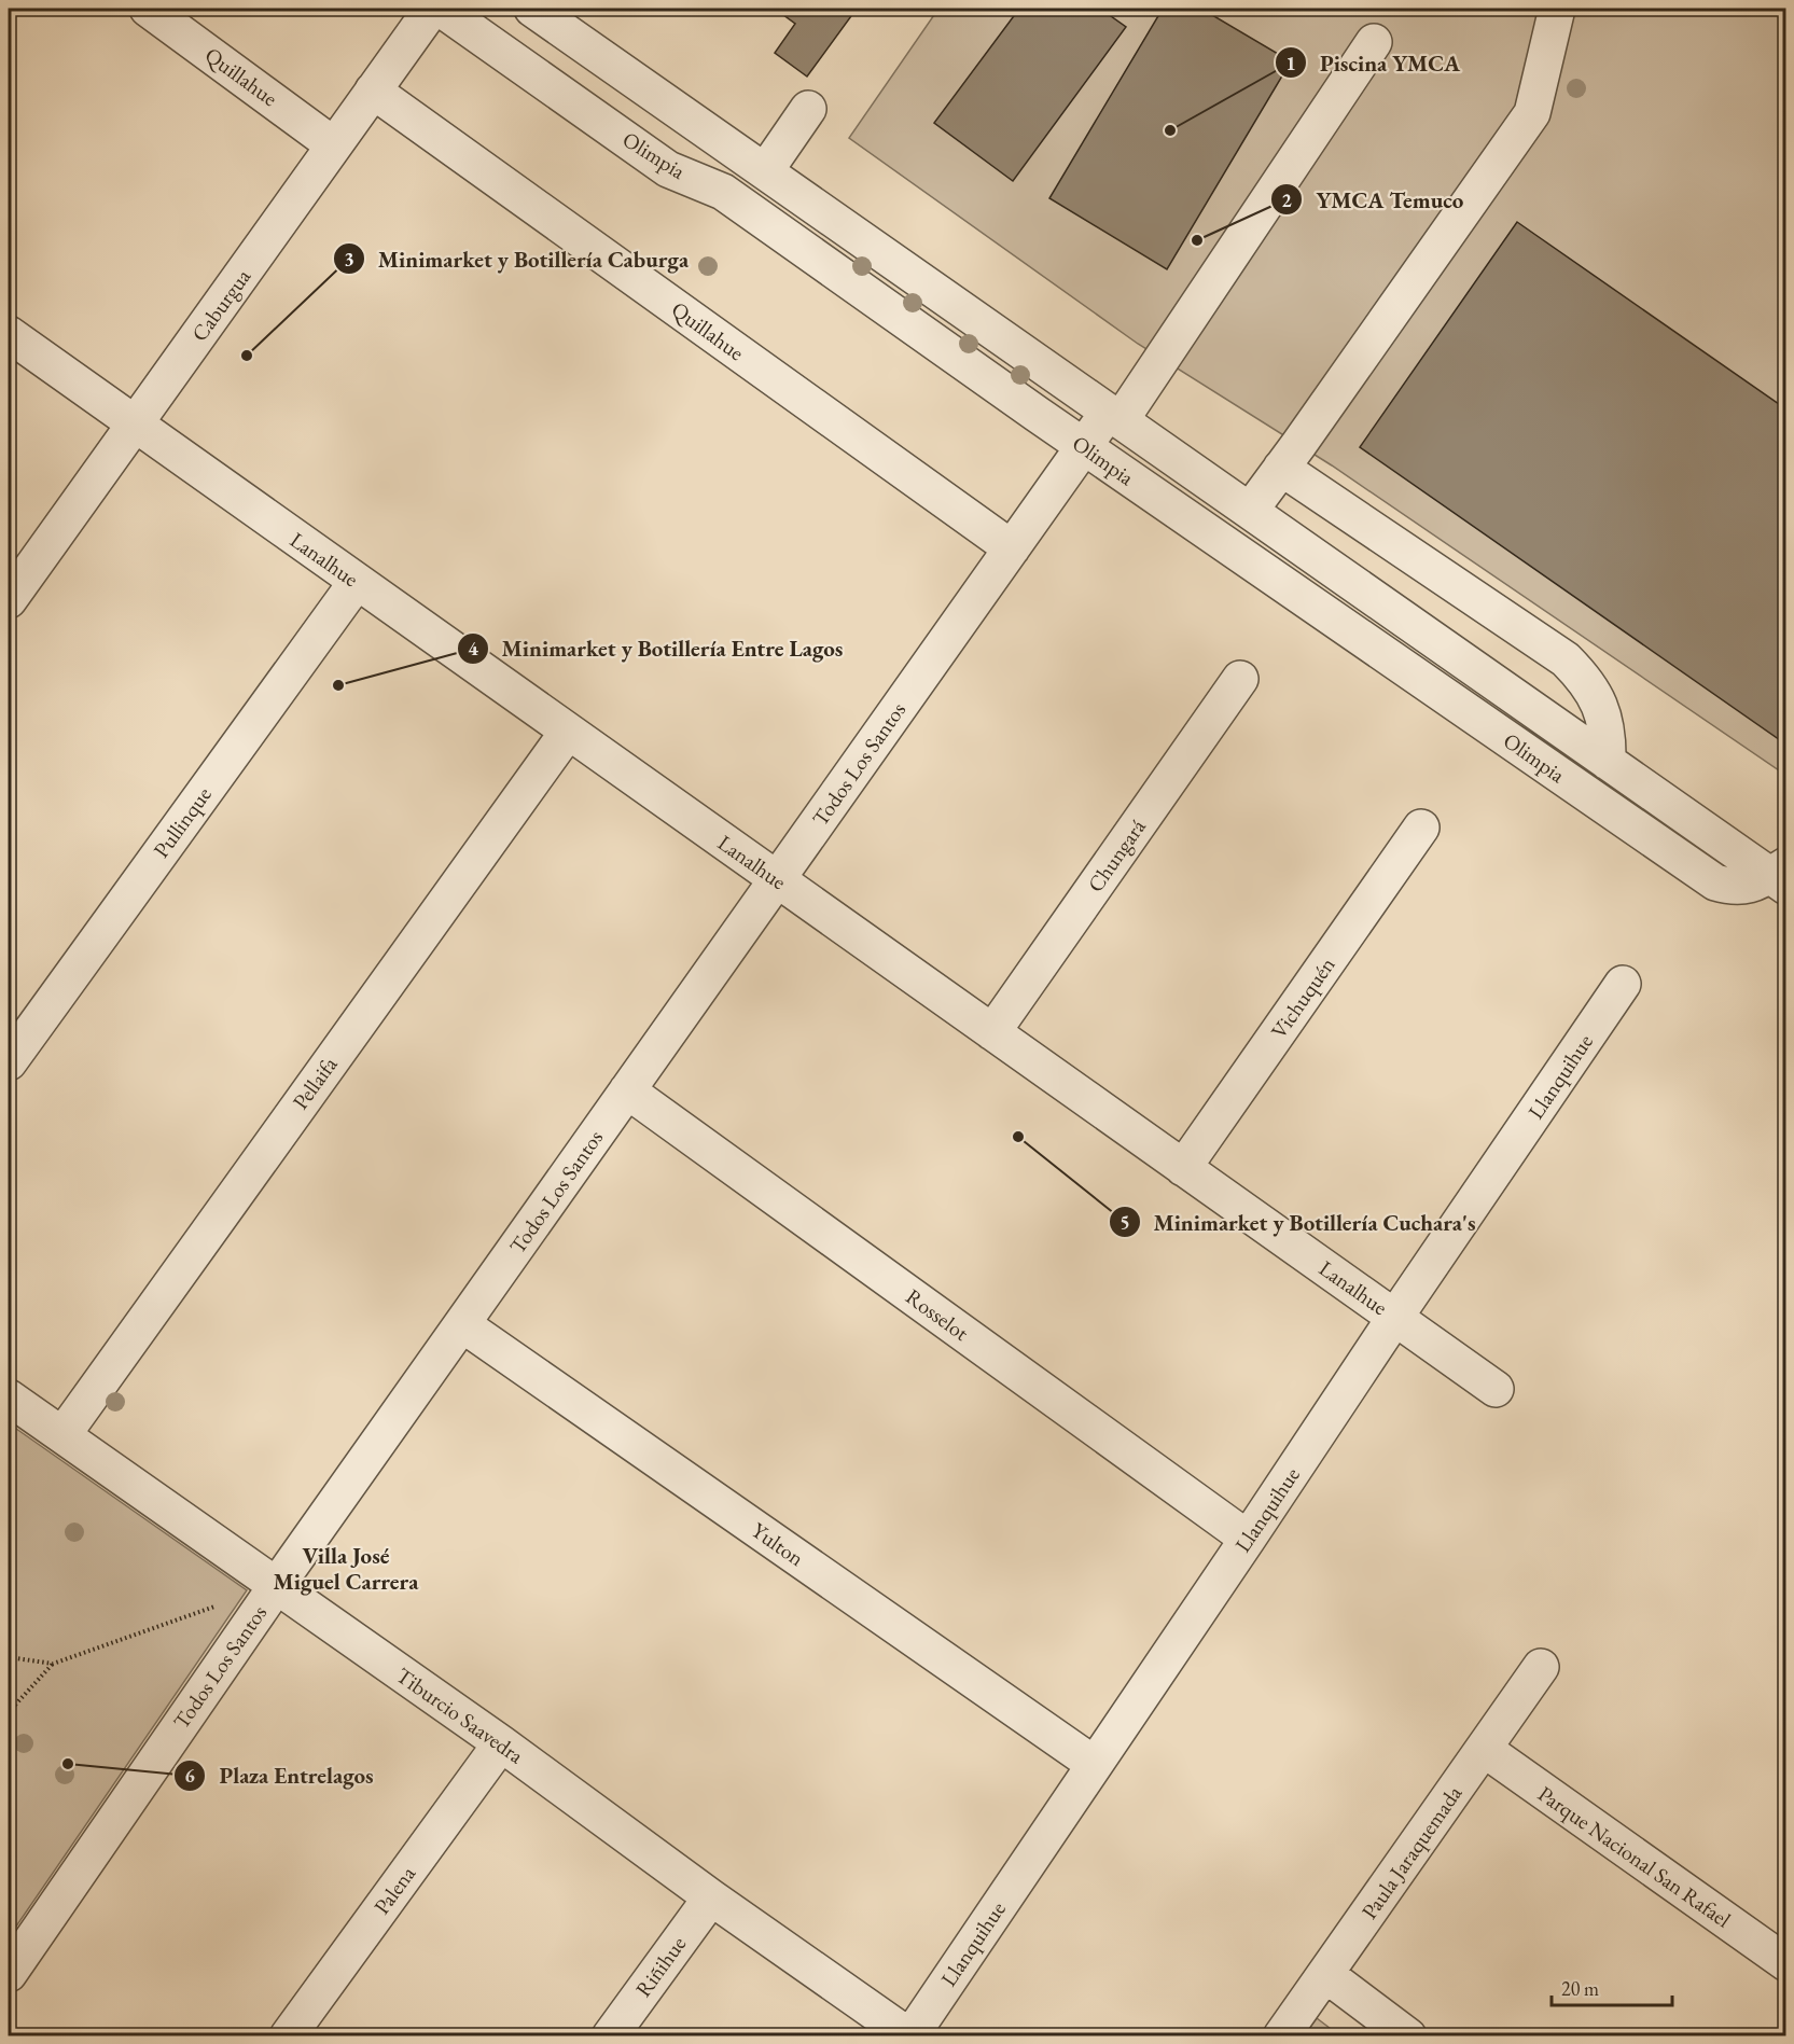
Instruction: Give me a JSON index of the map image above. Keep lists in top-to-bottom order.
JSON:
{
  "streets": {
    "street": [
      "Quillahue",
      "Olimpia",
      "Caburgua",
      "Lanalhue",
      "Todos Los Santos",
      "Pullinque",
      "Chungará",
      "Vichuquén",
      "Llanquihue",
      "Pellaifa",
      "Rosselot",
      "Yulton",
      "Tiburcio Saavedra",
      "Paula Jaraquemada",
      "Parque Nacional San Rafael",
      "Palena",
      "Riñihue"
    ]
  },
  "crossings": [
    ["Quillahue", "Caburgua"],
    ["Quillahue", "Todos Los Santos"],
    ["Olimpia", "Todos Los Santos"],
    ["Caburgua", "Lanalhue"],
    ["Lanalhue", "Todos Los Santos"],
    ["Lanalhue", "Pullinque"],
    ["Lanalhue", "Chungará"],
    ["Lanalhue", "Vichuquén"],
    ["Lanalhue", "Llanquihue"],
    ["Lanalhue", "Pellaifa"],
    ["Todos Los Santos", "Rosselot"],
    ["Todos Los Santos", "Yulton"],
    ["Todos Los Santos", "Tiburcio Saavedra"],
    ["Llanquihue", "Rosselot"],
    ["Llanquihue", "Yulton"],
    ["Llanquihue", "Tiburcio Saavedra"],
    ["Pellaifa", "Tiburcio Saavedra"],
    ["Tiburcio Saavedra", "Palena"],
    ["Tiburcio Saavedra", "Riñihue"],
    ["Paula Jaraquemada", "Parque Nacional San Rafael"]
  ],
  "districts": ["Villa José Miguel Carrera"],
  "places": [
    "Piscina YMCA",
    "YMCA Temuco",
    "Minimarket y Botillería Caburga",
    "Minimarket y Botillería Entre Lagos",
    "Minimarket y Botillería Cuchara's",
    "Plaza Entrelagos"
  ],
  "scale_bar": "20 m"
}
